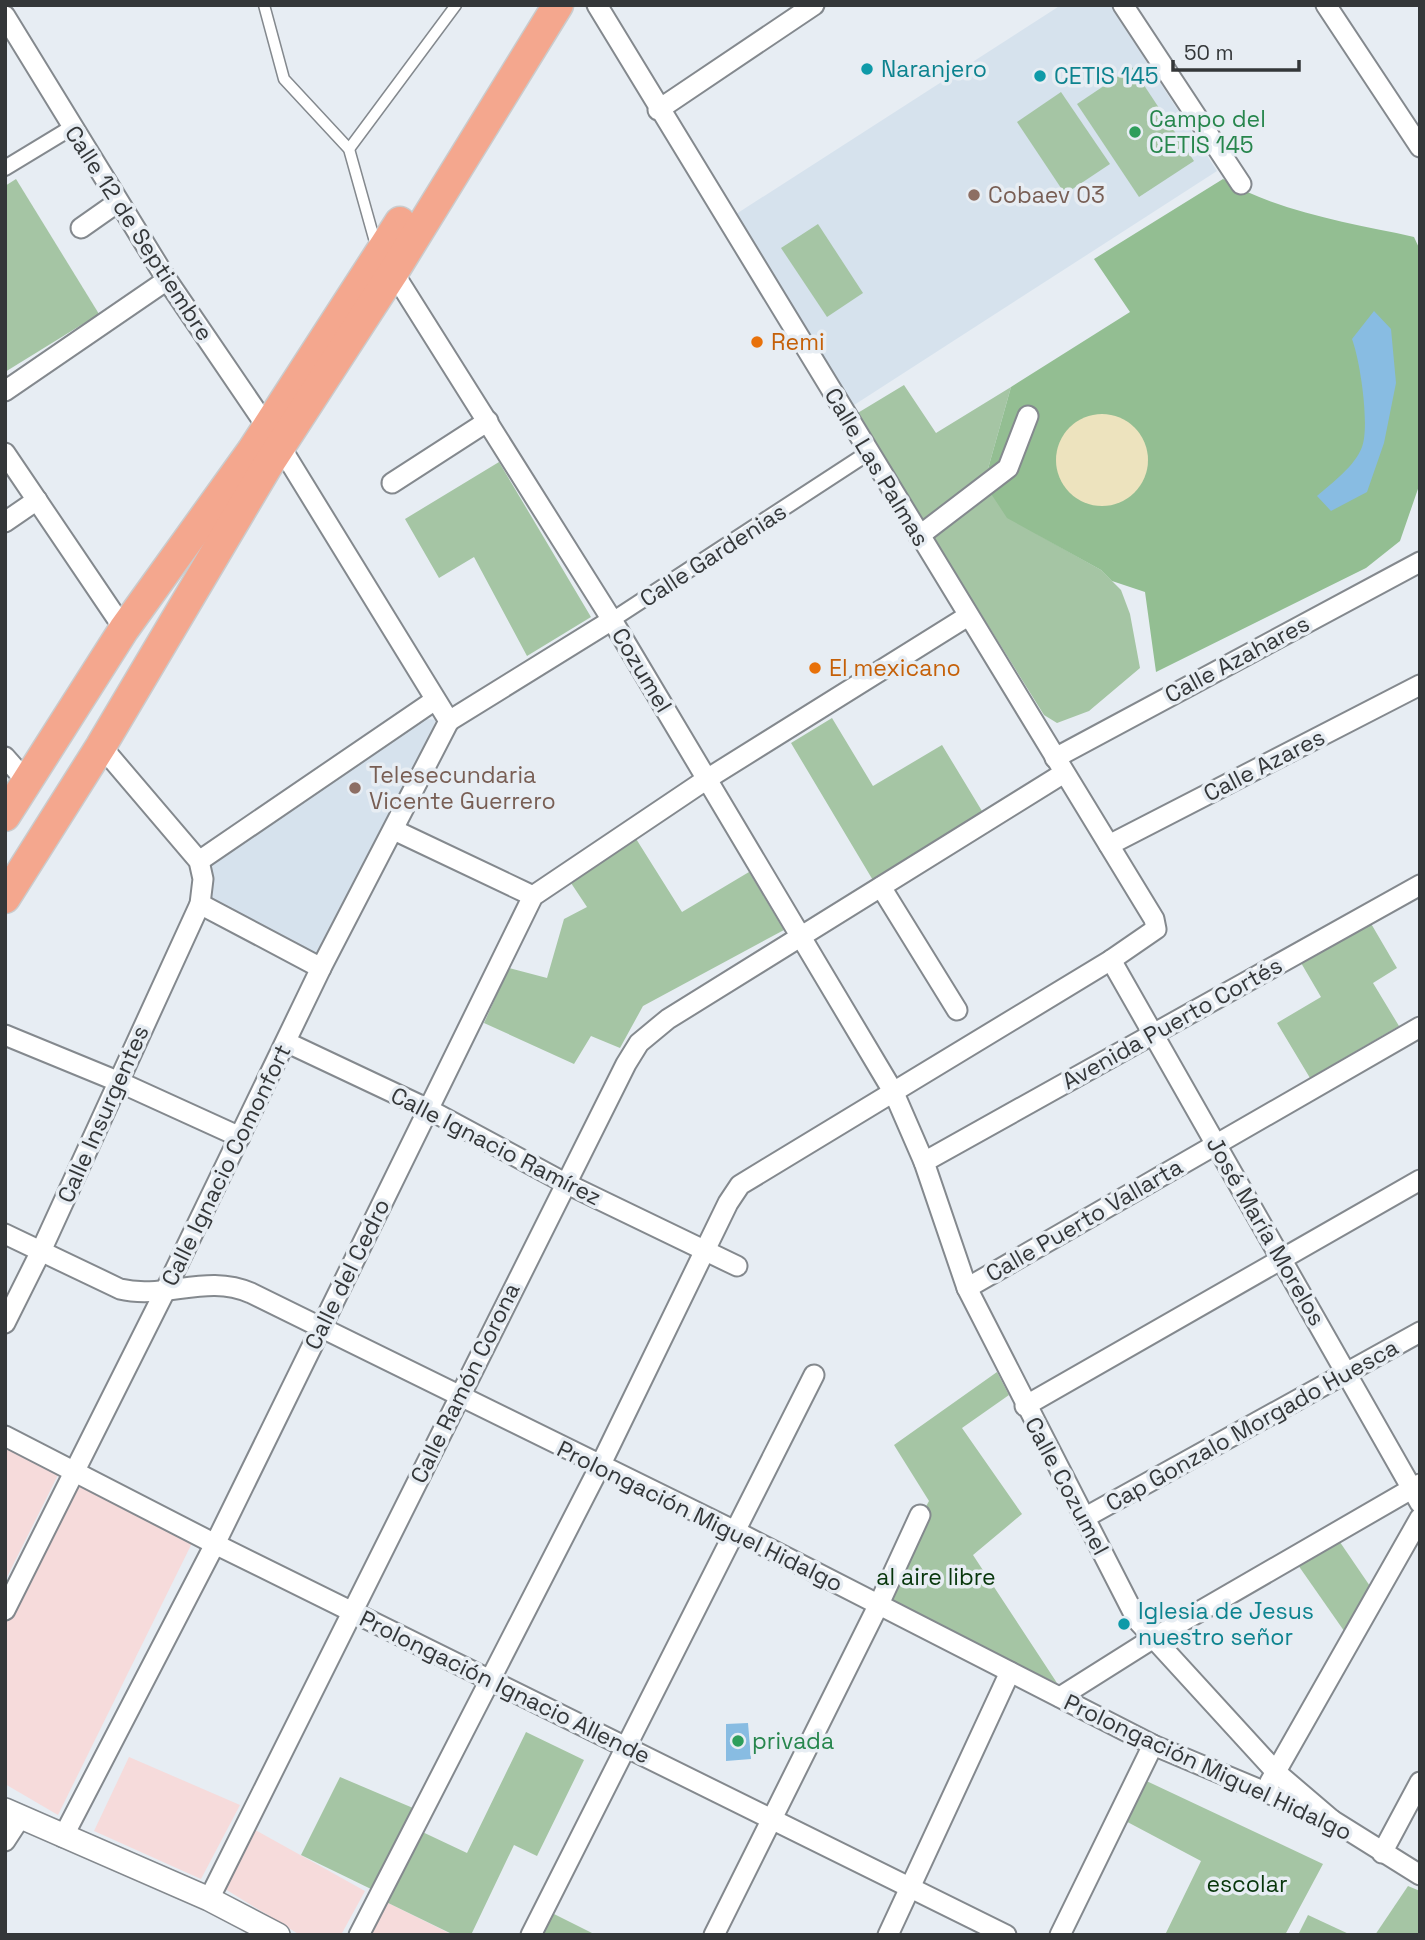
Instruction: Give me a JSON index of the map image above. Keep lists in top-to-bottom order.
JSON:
{
  "streets": {
    "street": [
      "Calle 12 de Septiembre",
      "Calle Las Palmas",
      "Calle Gardenias",
      "Calle Azahares",
      "Cozumel",
      "Calle Azares",
      "Avenida Puerto Cortés",
      "Calle Insurgentes",
      "Calle Ignacio Ramírez",
      "Calle Ignacio Comonfort",
      "Calle Puerto Vallarta",
      "José María Morelos",
      "Calle del Cedro",
      "Calle Ramón Corona",
      "Cap Gonzalo Morgado Huesca",
      "Calle Cozumel",
      "Prolongación Miguel Hidalgo",
      "Prolongación Ignacio Allende"
    ]
  },
  "crossings": [
    ["Calle 12 de Septiembre", "Calle Gardenias"],
    ["Calle 12 de Septiembre", "Calle Ignacio Comonfort"],
    ["Calle Las Palmas", "Calle Gardenias"],
    ["Calle Las Palmas", "Calle Azahares"],
    ["Calle Las Palmas", "Calle Azares"],
    ["Calle Las Palmas", "José María Morelos"],
    ["Calle Las Palmas", "Calle del Cedro"],
    ["Calle Gardenias", "Cozumel"],
    ["Calle Gardenias", "Calle Ignacio Comonfort"],
    ["Calle Azahares", "Calle Ramón Corona"],
    ["Cozumel", "Calle del Cedro"],
    ["Cozumel", "Calle Ramón Corona"],
    ["Cozumel", "Calle Cozumel"],
    ["Avenida Puerto Cortés", "José María Morelos"],
    ["Avenida Puerto Cortés", "Calle Cozumel"],
    ["Calle Insurgentes", "Prolongación Miguel Hidalgo"],
    ["Calle Ignacio Ramírez", "Calle Ignacio Comonfort"],
    ["Calle Ignacio Ramírez", "Calle del Cedro"],
    ["Calle Ignacio Ramírez", "Calle Ramón Corona"],
    ["Calle Ignacio Comonfort", "Prolongación Miguel Hidalgo"],
    ["Calle Ignacio Comonfort", "Prolongación Ignacio Allende"],
    ["Calle Puerto Vallarta", "José María Morelos"],
    ["Calle Puerto Vallarta", "Calle Cozumel"],
    ["José María Morelos", "Cap Gonzalo Morgado Huesca"],
    ["Calle del Cedro", "Prolongación Miguel Hidalgo"],
    ["Calle del Cedro", "Prolongación Ignacio Allende"],
    ["Calle Ramón Corona", "Prolongación Miguel Hidalgo"],
    ["Calle Ramón Corona", "Prolongación Ignacio Allende"],
    ["Cap Gonzalo Morgado Huesca", "Calle Cozumel"],
    ["Calle Cozumel", "Prolongación Miguel Hidalgo"]
  ],
  "parks": ["al aire libre", "escolar"],
  "places": [
    "Naranjero",
    "CETIS 145",
    "Campo del CETIS 145",
    "Cobaev 03",
    "Remi",
    "El mexicano",
    "Telesecundaria Vicente Guerrero",
    "Iglesia de Jesus nuestro señor",
    "privada"
  ],
  "scale_bar": "50 m"
}
